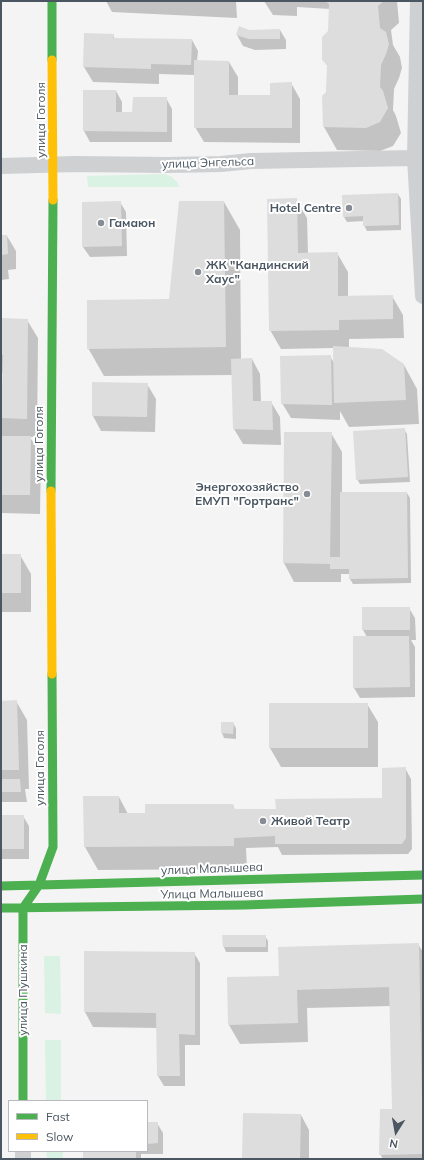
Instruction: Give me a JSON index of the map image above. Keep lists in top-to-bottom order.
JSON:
{
  "streets": {
    "street": [
      "улица Гоголя",
      "улица Энгельса",
      "улица Малышева",
      "Улица Малышева",
      "улица Пушкина"
    ]
  },
  "crossings": [
    ["улица Гоголя", "улица Энгельса"],
    ["улица Гоголя", "улица Малышева"],
    ["Улица Малышева", "улица Пушкина"]
  ],
  "places": [
    "Hotel Centre",
    "Гамаюн",
    "ЖК \"Кандинский Хаус\"",
    "Энергохозяйство ЕМУП \"Гортранс\"",
    "Живой Театр"
  ],
  "legend": ["Fast", "Slow"],
  "north": "bottom"
}
